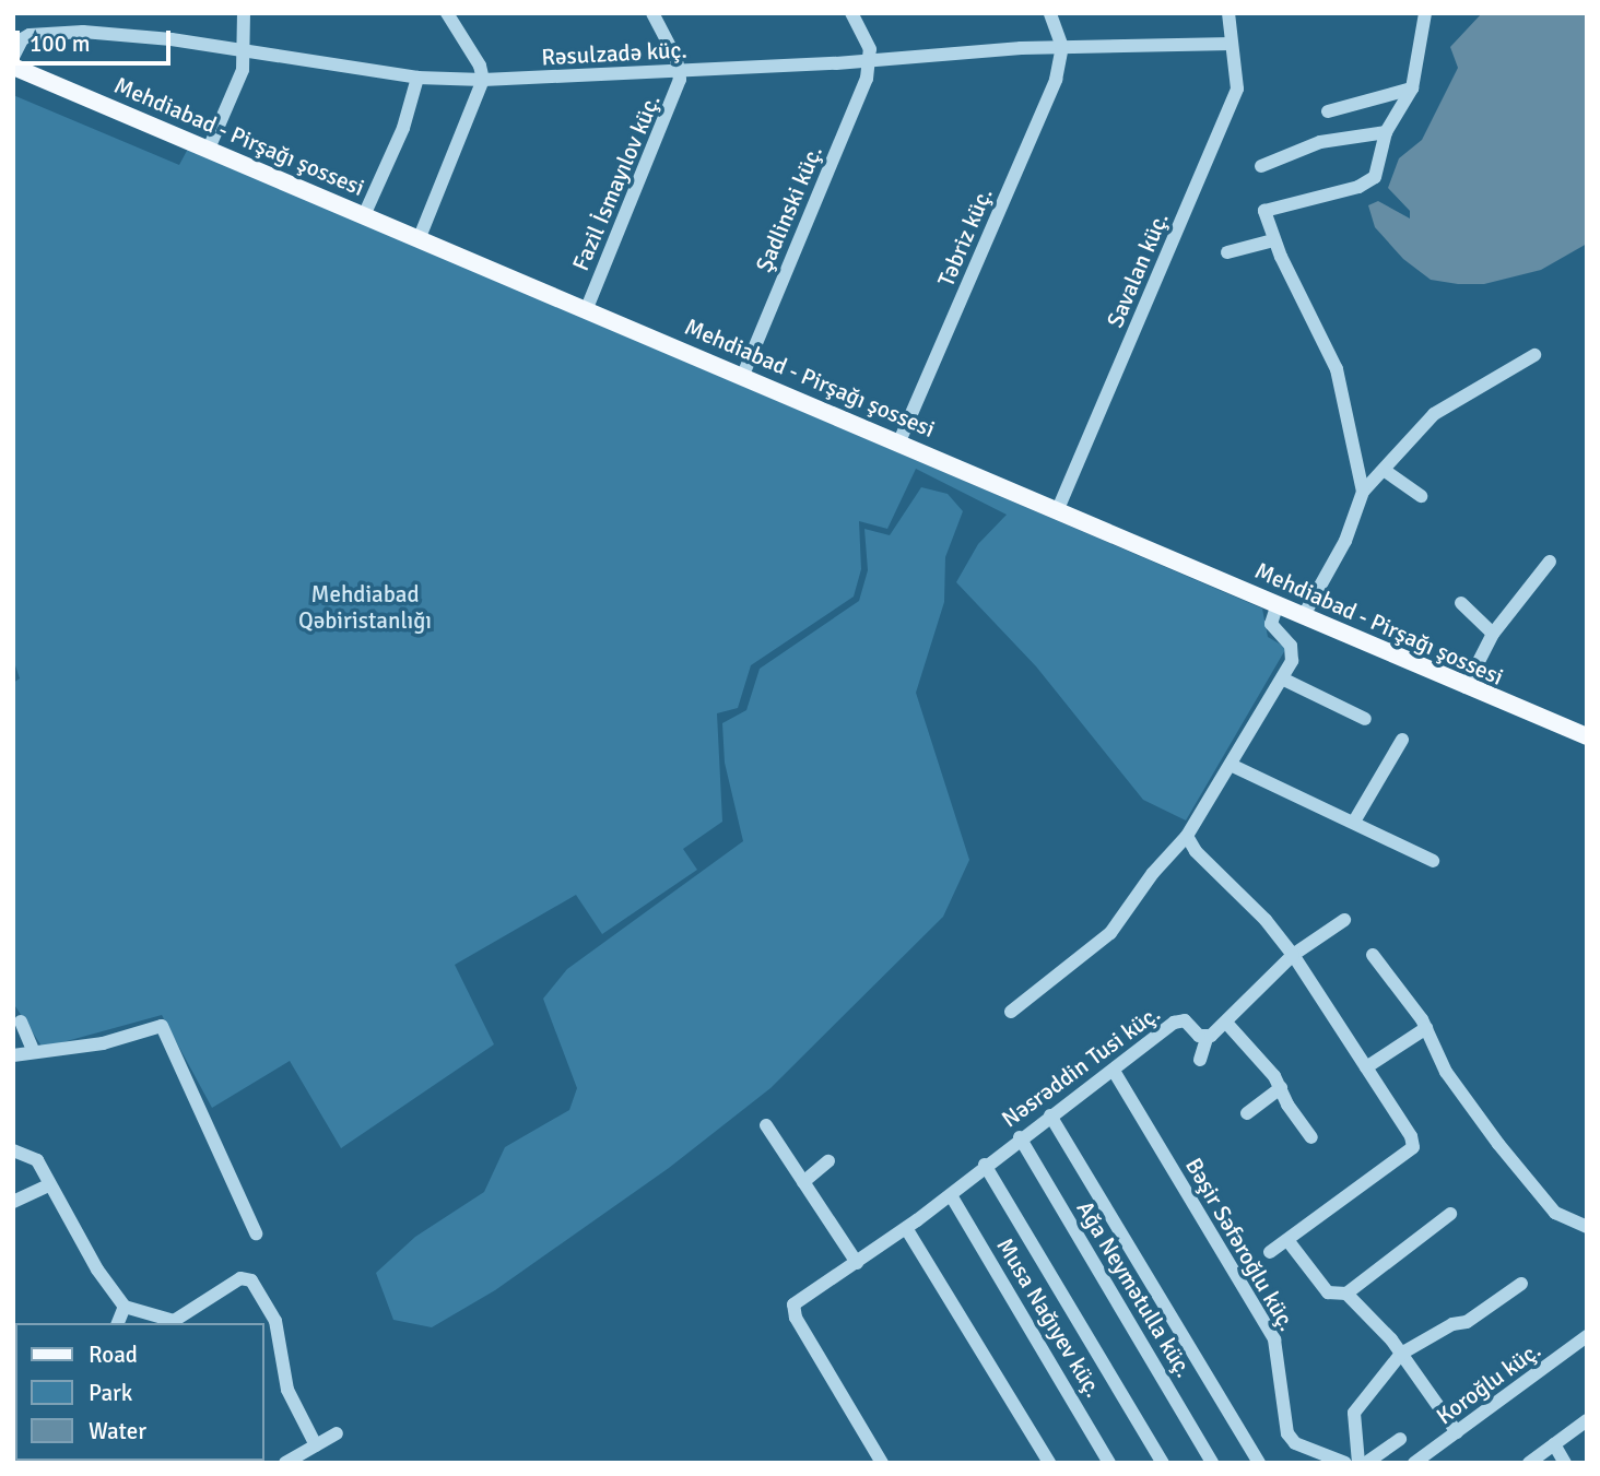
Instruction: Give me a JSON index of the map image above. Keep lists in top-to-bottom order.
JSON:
{
  "streets": {
    "main road": ["Mehdiabad - Pirşağı şossesi"],
    "street": [
      "Rəsulzadə küç.",
      "Fazil İsmayılov küç.",
      "Şadlinski küç.",
      "Təbriz küç.",
      "Savalan küç.",
      "Nəsrəddin Tusi küç.",
      "Bəşir Səfəroğlu küç.",
      "Ağa Neymətulla küç.",
      "Musa Nağıyev küç.",
      "Koroğlu küç."
    ]
  },
  "crossings": [
    ["Rəsulzadə küç.", "Fazil İsmayılov küç."],
    ["Rəsulzadə küç.", "Şadlinski küç."],
    ["Rəsulzadə küç.", "Təbriz küç."],
    ["Rəsulzadə küç.", "Savalan küç."],
    ["Mehdiabad - Pirşağı şossesi", "Fazil İsmayılov küç."],
    ["Mehdiabad - Pirşağı şossesi", "Şadlinski küç."],
    ["Mehdiabad - Pirşağı şossesi", "Təbriz küç."],
    ["Mehdiabad - Pirşağı şossesi", "Savalan küç."],
    ["Nəsrəddin Tusi küç.", "Bəşir Səfəroğlu küç."],
    ["Nəsrəddin Tusi küç.", "Ağa Neymətulla küç."],
    ["Nəsrəddin Tusi küç.", "Musa Nağıyev küç."]
  ],
  "parks": ["Mehdiabad Qəbiristanlığı"],
  "legend": ["Road", "Park", "Water"],
  "scale_bar": "100 m"
}
